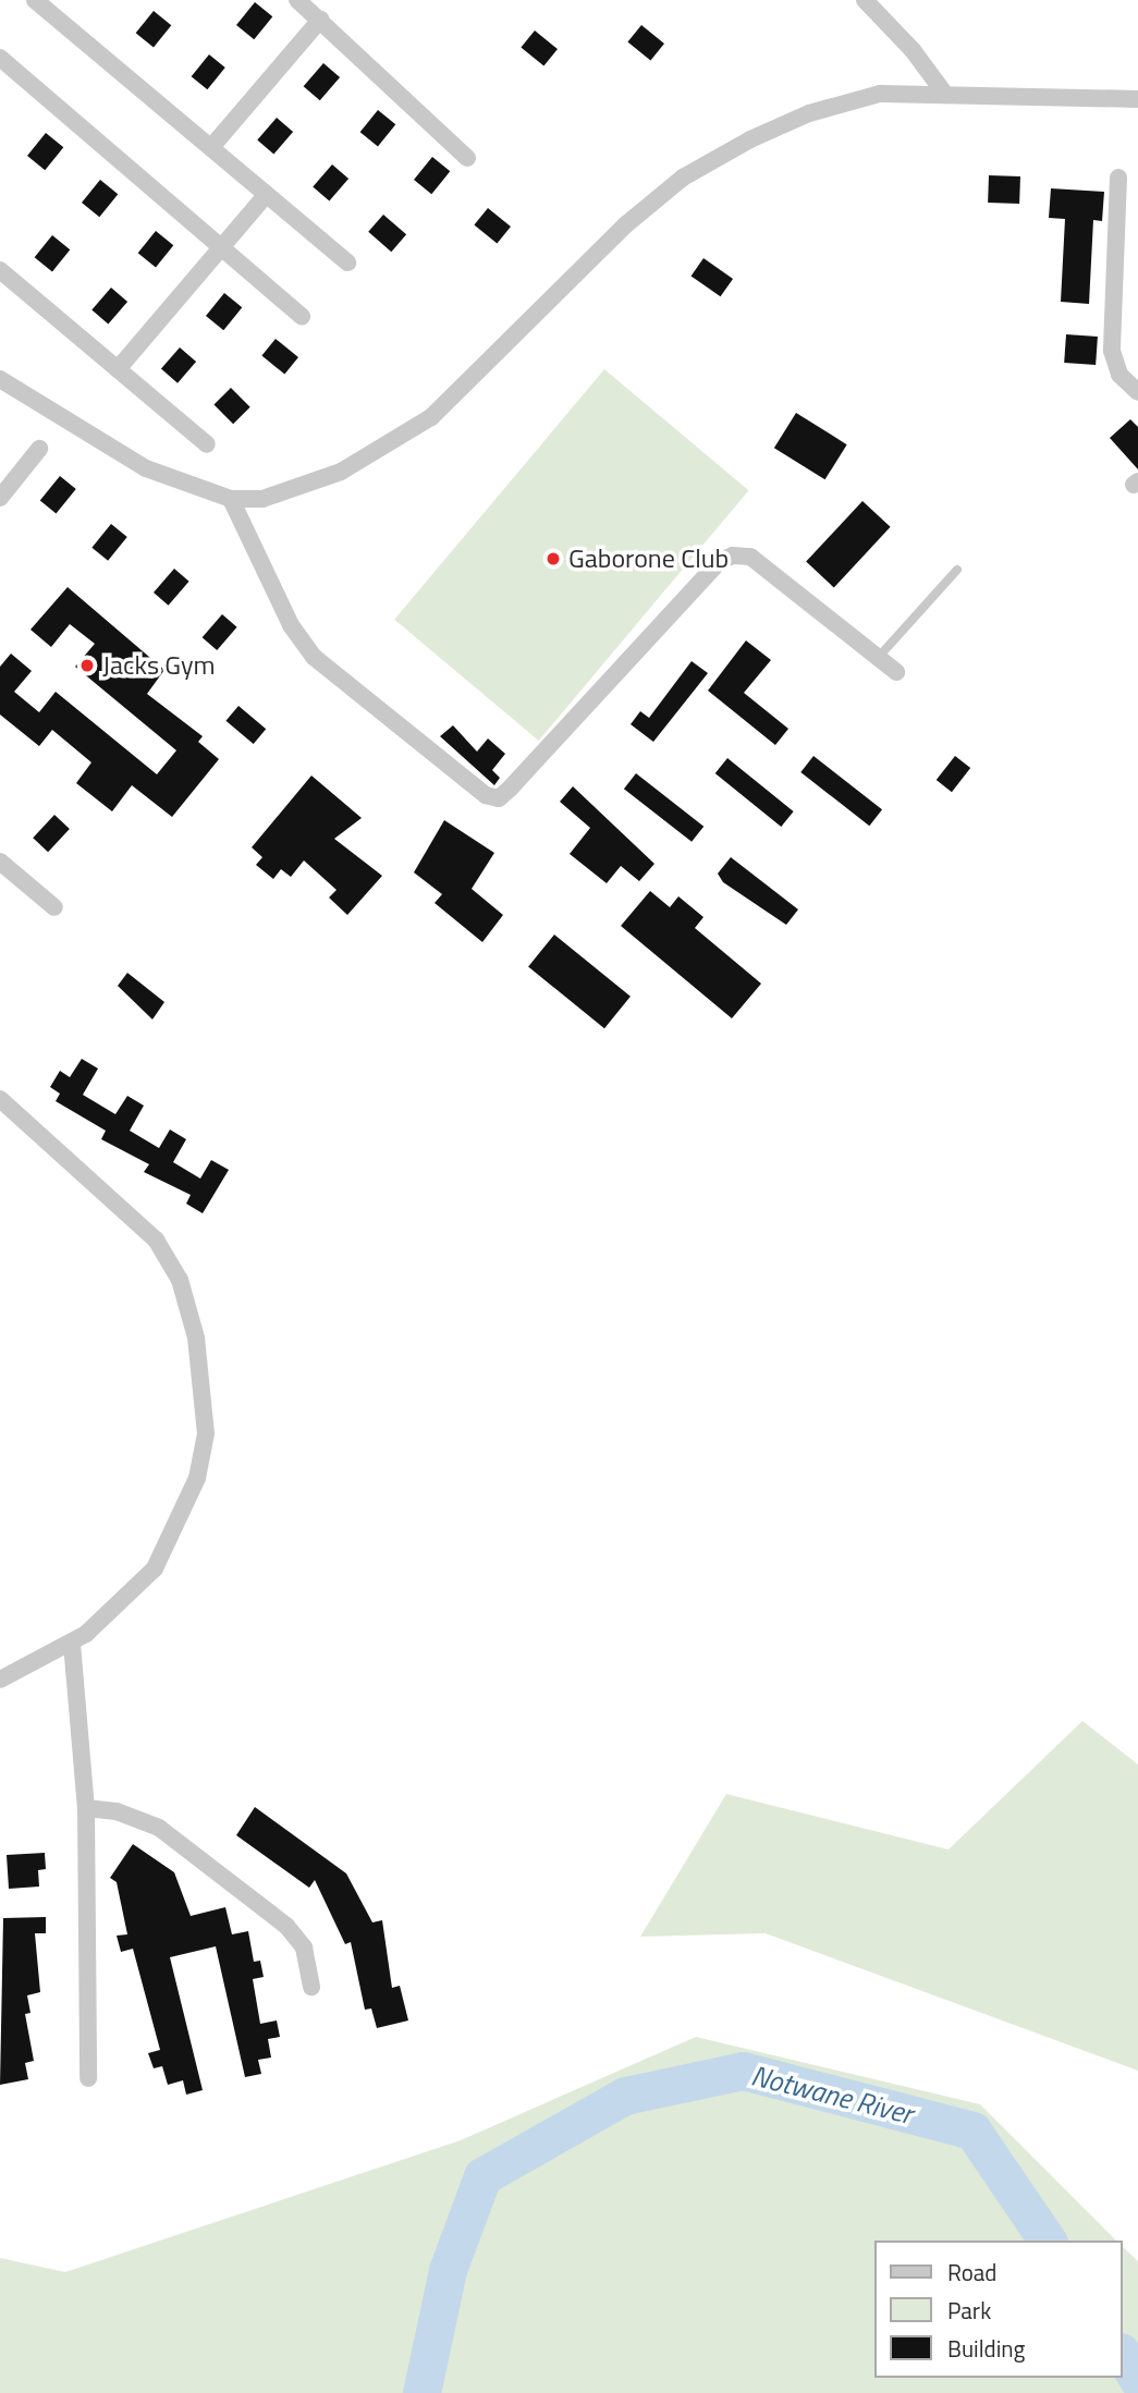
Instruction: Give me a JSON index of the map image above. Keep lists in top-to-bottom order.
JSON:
{
  "water": ["Notwane River"],
  "places": ["Gaborone Club", "Jacks Gym"],
  "legend": ["Road", "Park", "Building"]
}
